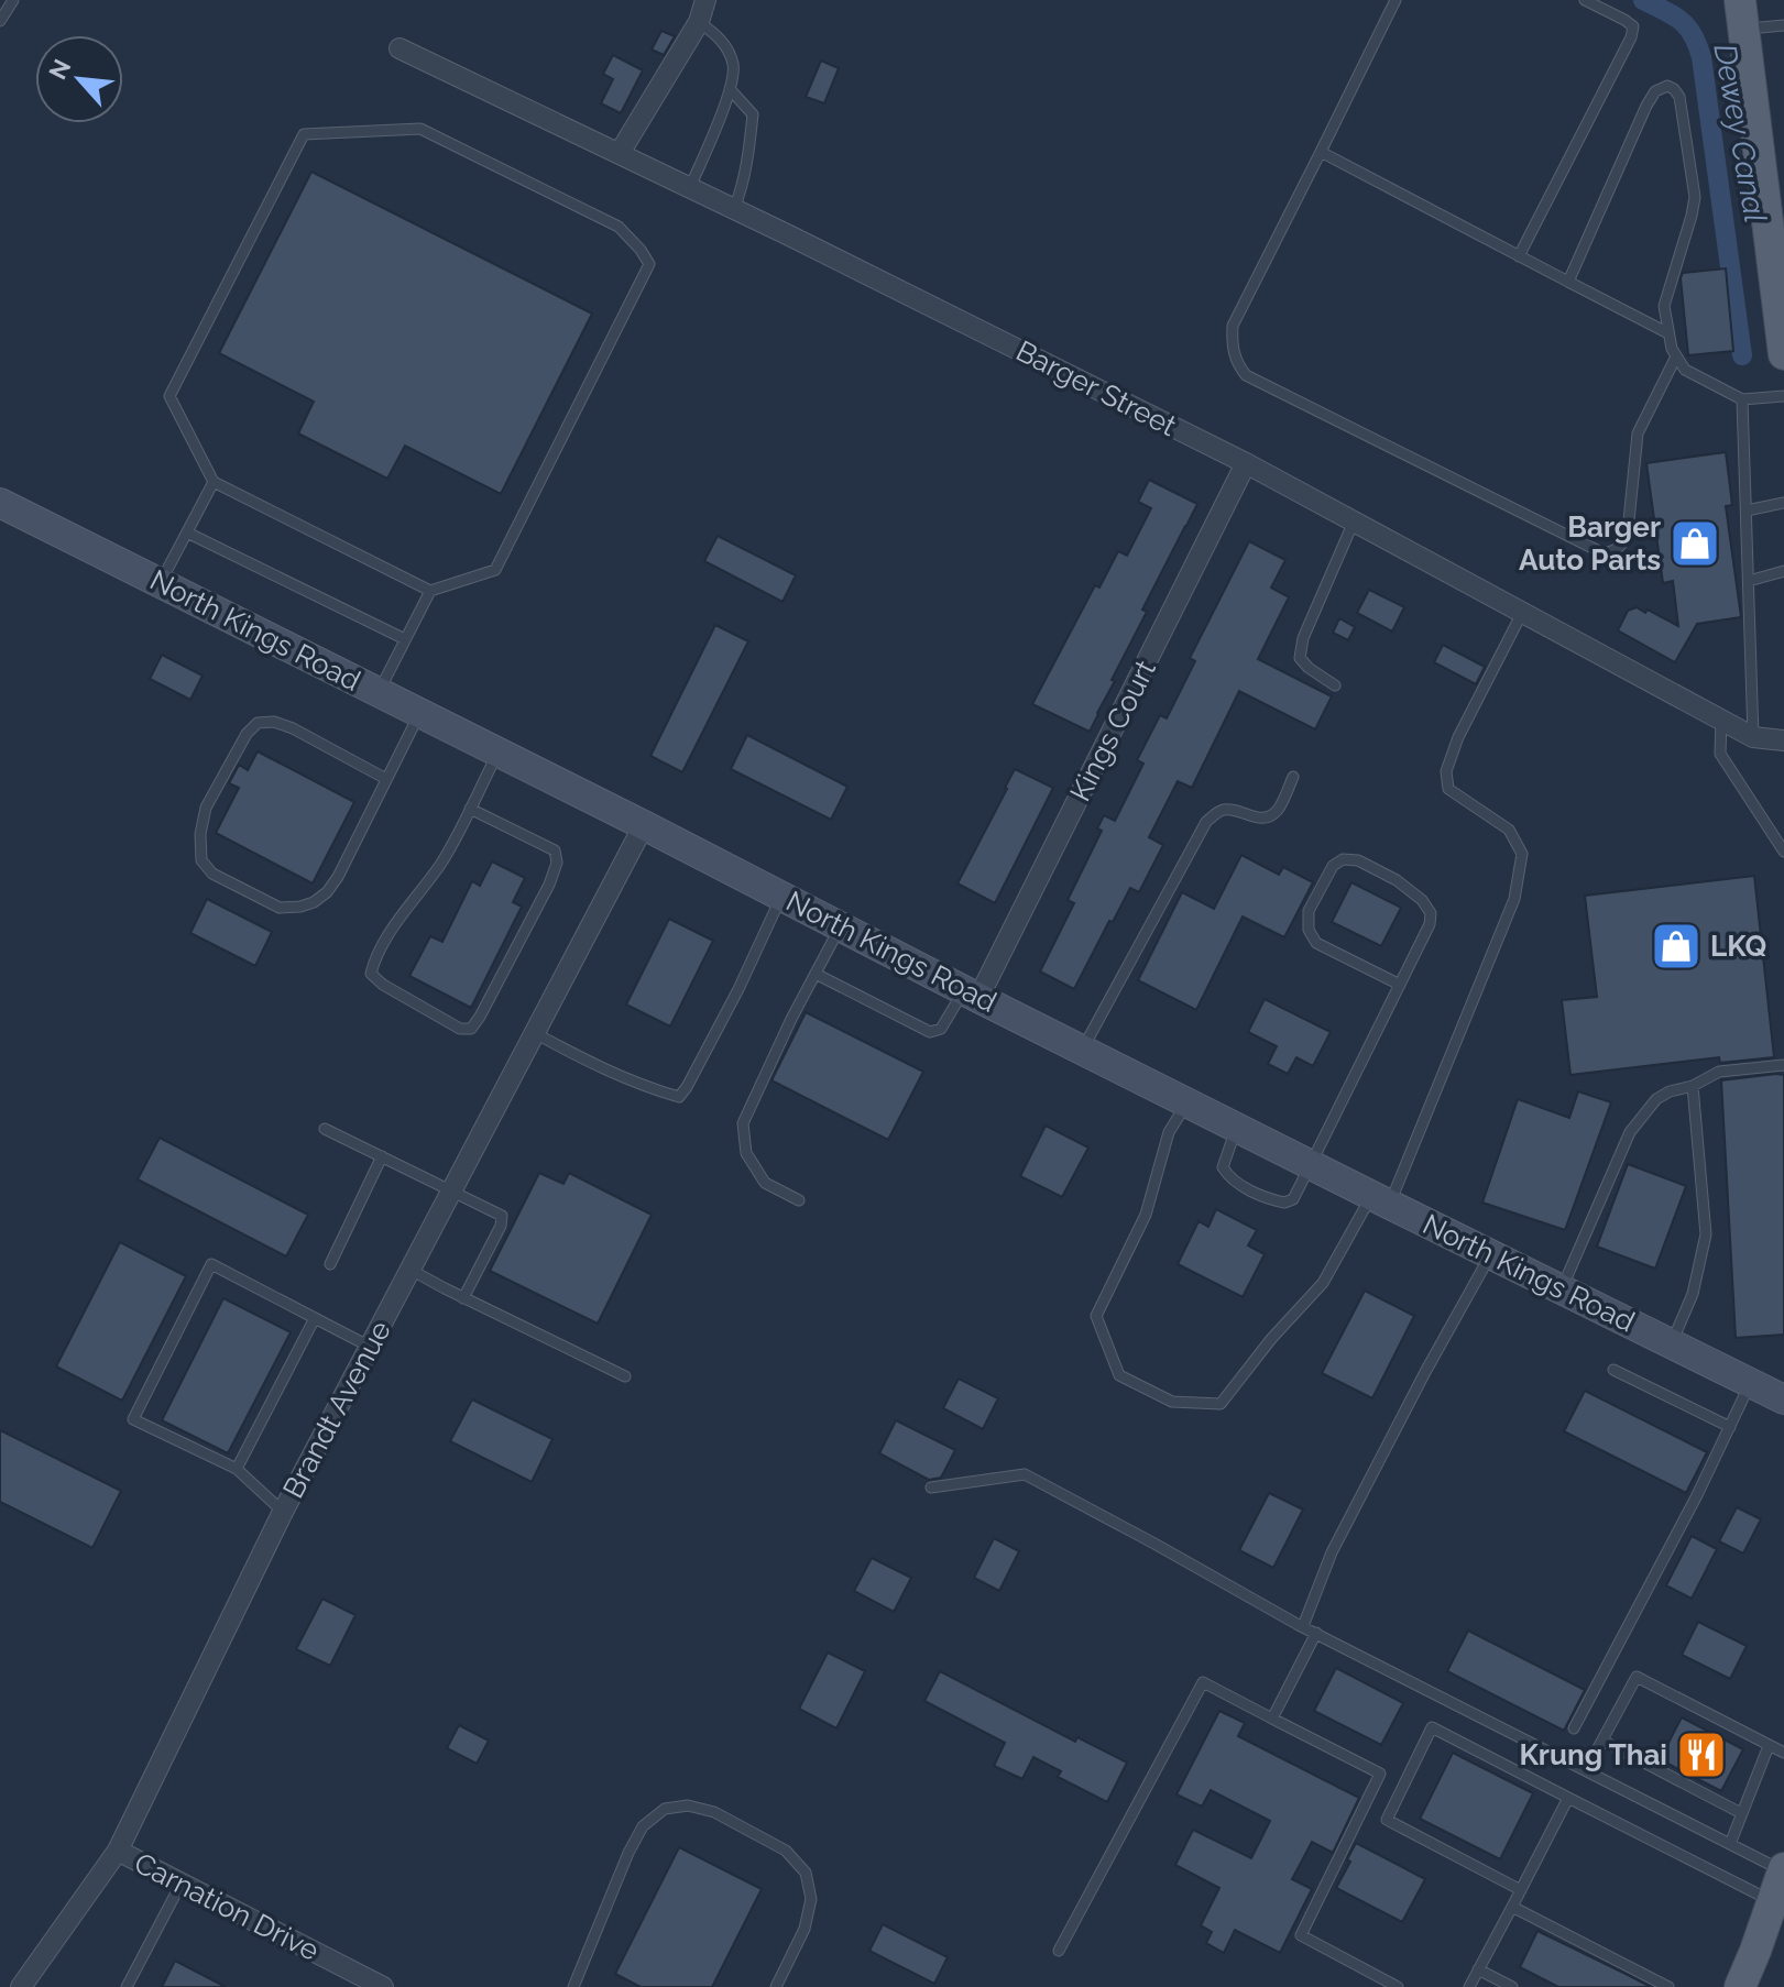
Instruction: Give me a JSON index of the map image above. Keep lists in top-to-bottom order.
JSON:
{
  "streets": {
    "street": [
      "Barger Street",
      "North Kings Road",
      "Kings Court",
      "Brandt Avenue",
      "Carnation Drive"
    ]
  },
  "crossings": [
    ["Barger Street", "Kings Court"],
    ["North Kings Road", "Kings Court"],
    ["North Kings Road", "Brandt Avenue"],
    ["Brandt Avenue", "Carnation Drive"]
  ],
  "water": ["Dewey Canal"],
  "places": {
    "shop": ["Barger Auto Parts", "LKQ"],
    "restaurant": ["Krung Thai"]
  },
  "north": "top left"
}
